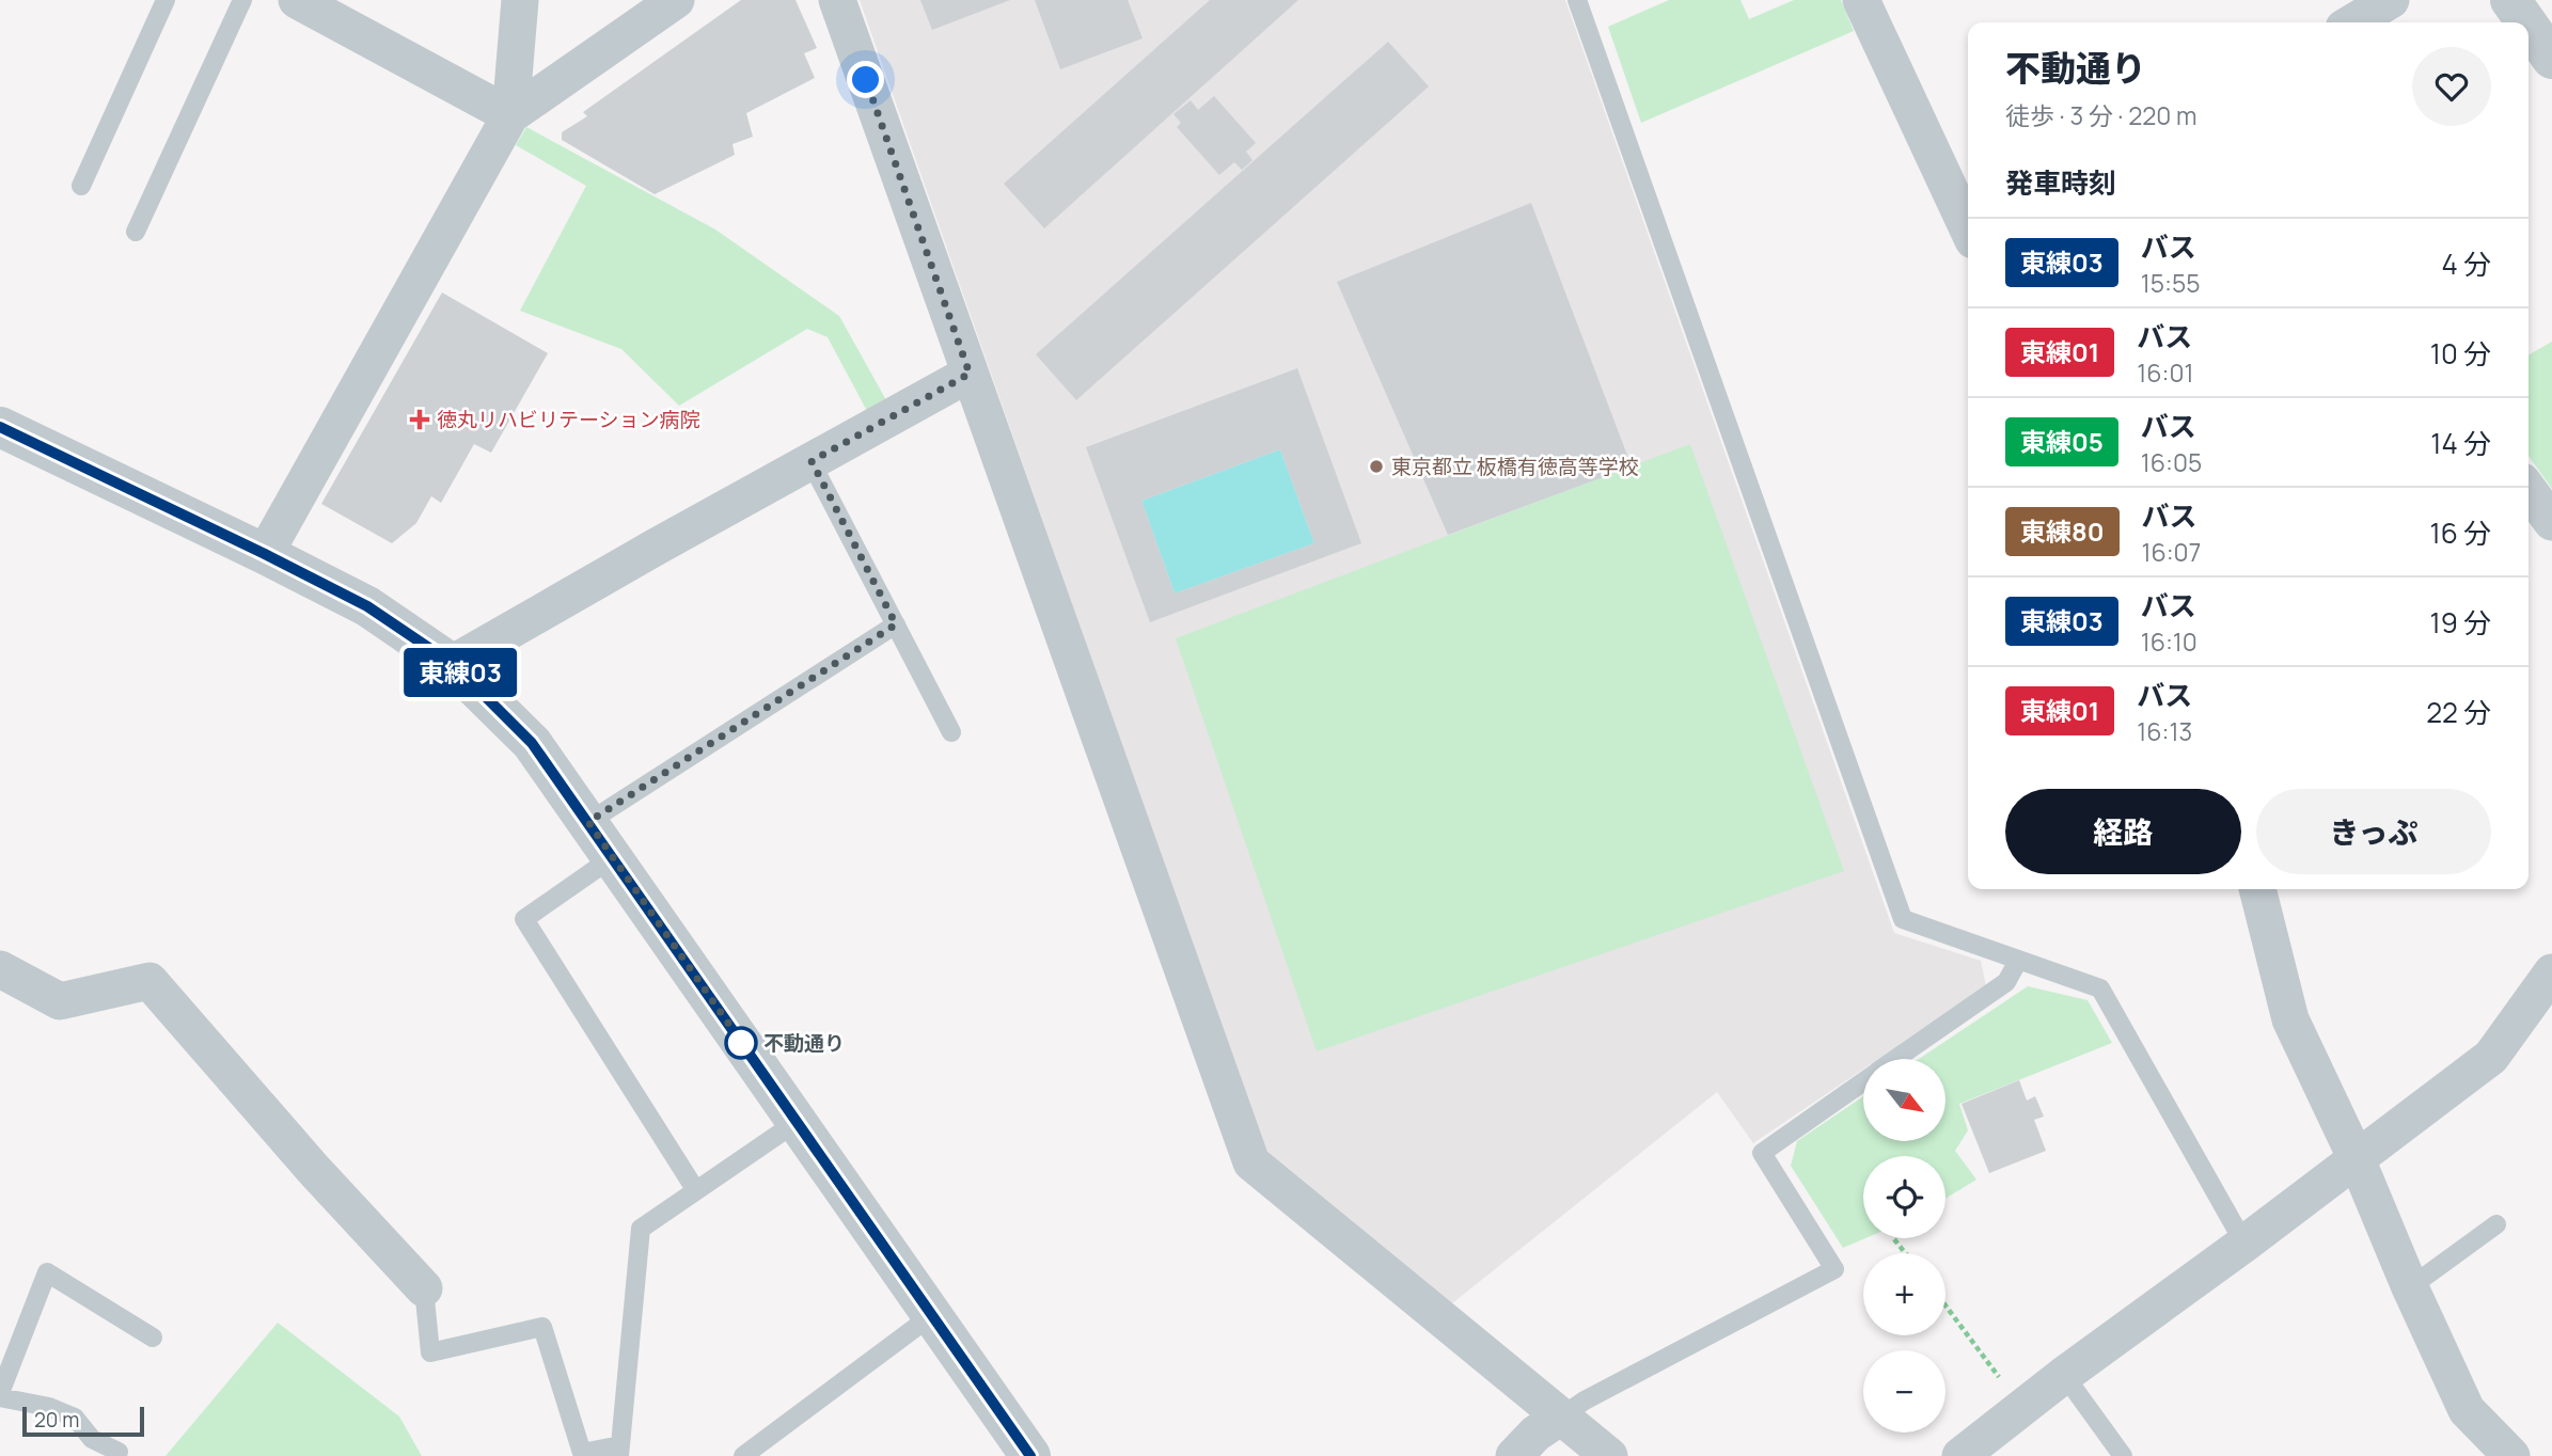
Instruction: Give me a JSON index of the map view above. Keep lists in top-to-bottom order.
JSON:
{
  "places": {
    "health": ["徳丸リハビリテーション病院"],
    "other": ["東京都立 板橋有徳高等学校", "不動通り"]
  },
  "lines": ["bus line 東練03"],
  "scale_bar": "20 m",
  "north": "bottom right",
  "page": {
    "on_map": "東練03",
    "heading": [
      ["不動通り", "徒歩 · 3 分 · 220 m"],
      "発車時刻"
    ],
    "list": [
      {
        "mark": "東練03",
        "name": "バス",
        "note": "15:55",
        "value": "4 分"
      },
      {
        "mark": "東練01",
        "name": "バス",
        "note": "16:01",
        "value": "10 分"
      },
      {
        "mark": "東練05",
        "name": "バス",
        "note": "16:05",
        "value": "14 分"
      },
      {
        "mark": "東練80",
        "name": "バス",
        "note": "16:07",
        "value": "16 分"
      },
      {
        "mark": "東練03",
        "name": "バス",
        "note": "16:10",
        "value": "19 分"
      },
      {
        "mark": "東練01",
        "name": "バス",
        "note": "16:13",
        "value": "22 分"
      }
    ],
    "buttons": ["経路", "きっぷ"],
    "map_buttons": ["+", "−"],
    "scale": "20 m"
  }
}
